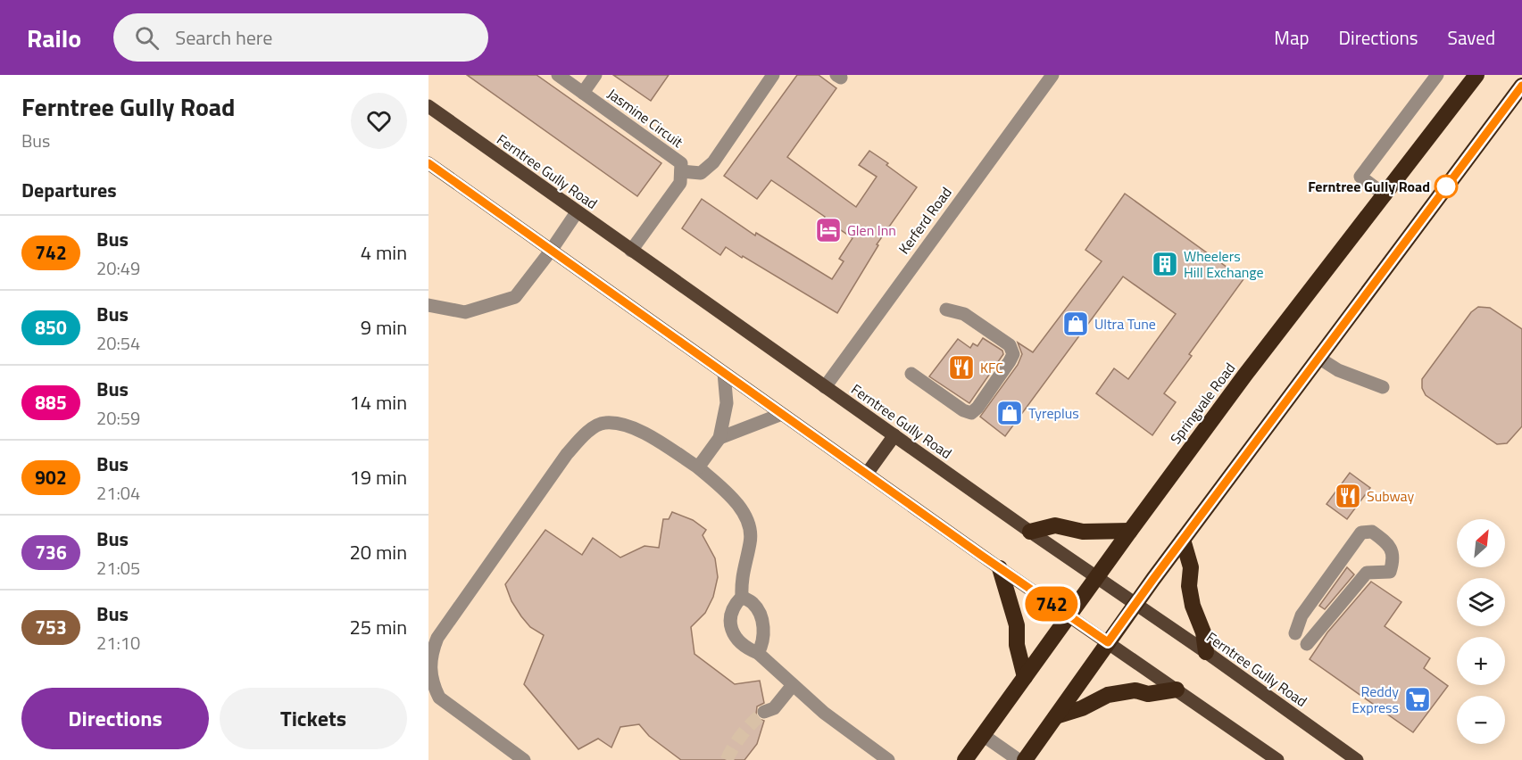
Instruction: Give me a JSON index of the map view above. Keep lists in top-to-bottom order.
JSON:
{
  "streets": {
    "highway": ["Springvale Road"],
    "main road": ["Ferntree Gully Road"],
    "street": ["Jasmine Circuit", "Kerferd Road"]
  },
  "crossings": [
    ["Jasmine Circuit", "Ferntree Gully Road"],
    ["Ferntree Gully Road", "Kerferd Road"],
    ["Ferntree Gully Road", "Springvale Road"]
  ],
  "places": {
    "other": ["Ferntree Gully Road"],
    "hotel": ["Glen Inn"],
    "building": ["Wheelers Hill Exchange"],
    "shop": ["Ultra Tune", "Tyreplus"],
    "restaurant": ["KFC", "Subway"],
    "supermarket": ["Reddy Express"]
  },
  "lines": ["bus line 742"],
  "north": "top right",
  "page": {
    "header": "Railo",
    "search": "Search here",
    "nav": ["Map", "Directions", "Saved"],
    "heading": [
      ["Ferntree Gully Road", "Bus"],
      "Departures"
    ],
    "on_map": "742",
    "list": [
      {
        "mark": "742",
        "name": "Bus",
        "note": "20:49",
        "value": "4 min"
      },
      {
        "mark": "850",
        "name": "Bus",
        "note": "20:54",
        "value": "9 min"
      },
      {
        "mark": "885",
        "name": "Bus",
        "note": "20:59",
        "value": "14 min"
      },
      {
        "mark": "902",
        "name": "Bus",
        "note": "21:04",
        "value": "19 min"
      },
      {
        "mark": "736",
        "name": "Bus",
        "note": "21:05",
        "value": "20 min"
      },
      {
        "mark": "753",
        "name": "Bus",
        "note": "21:10",
        "value": "25 min"
      }
    ],
    "map_buttons": ["+", "−"],
    "buttons": ["Directions", "Tickets"]
  }
}
